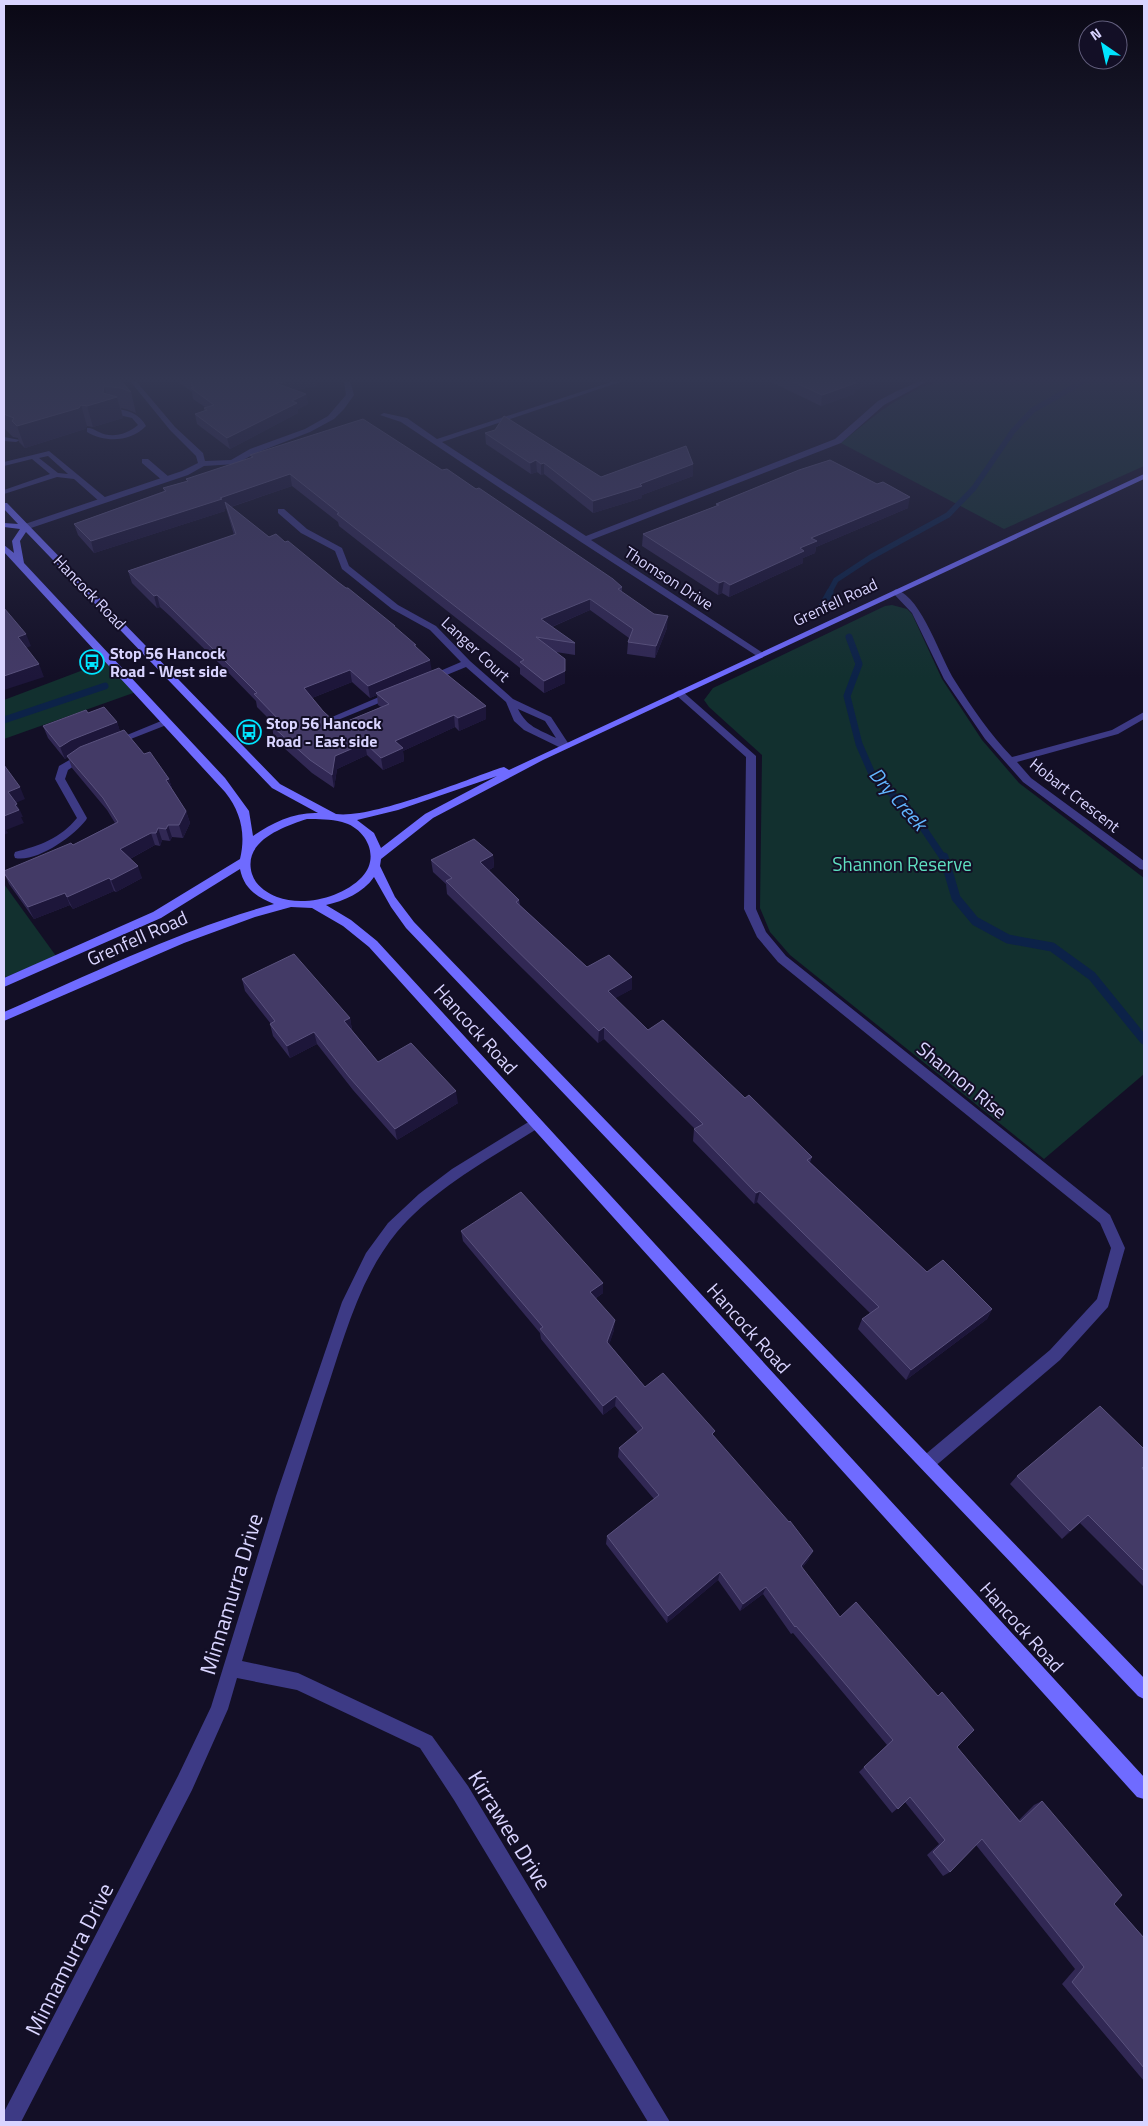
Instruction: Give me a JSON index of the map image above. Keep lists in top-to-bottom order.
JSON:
{
  "streets": {
    "main road": ["Hancock Road", "Grenfell Road"],
    "street": [
      "Thomson Drive",
      "Langer Court",
      "Hobart Crescent",
      "Shannon Rise",
      "Minnamurra Drive",
      "Kirrawee Drive"
    ]
  },
  "crossings": [
    ["Thomson Drive", "Grenfell Road"],
    ["Hancock Road", "Grenfell Road"],
    ["Hancock Road", "Shannon Rise"],
    ["Hancock Road", "Minnamurra Drive"],
    ["Grenfell Road", "Langer Court"],
    ["Grenfell Road", "Hobart Crescent"],
    ["Grenfell Road", "Shannon Rise"],
    ["Minnamurra Drive", "Kirrawee Drive"]
  ],
  "water": ["Dry Creek"],
  "parks": ["Shannon Reserve"],
  "places": {
    "bus stop": ["Stop 56 Hancock Road - West side", "Stop 56 Hancock Road - East side"]
  },
  "north": "top left"
}
